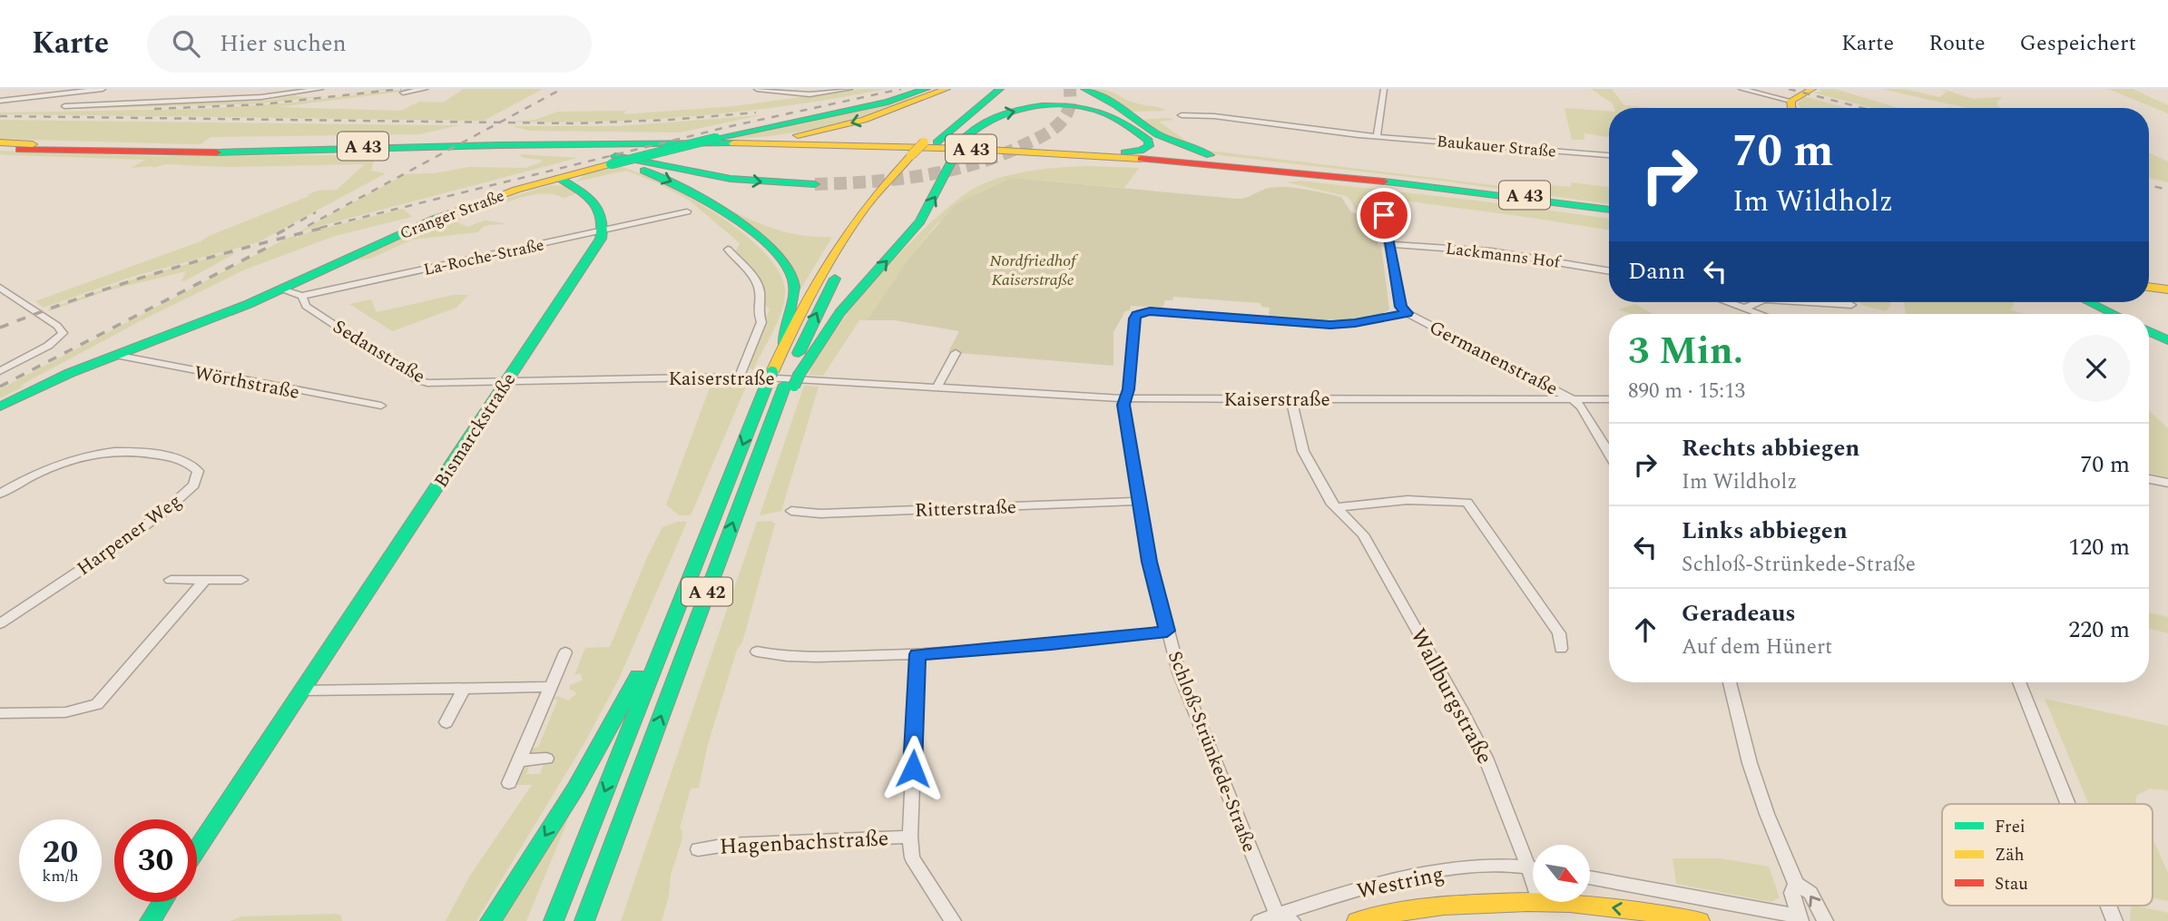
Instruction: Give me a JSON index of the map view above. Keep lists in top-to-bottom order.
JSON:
{
  "streets": {
    "main road": [
      "A 43",
      "Cranger Straße",
      "Bismarckstraße",
      "A 42",
      "Westring"
    ],
    "street": [
      "Baukauer Straße",
      "Lackmanns Hof",
      "La-Roche-Straße",
      "Sedanstraße",
      "Germanenstraße",
      "Kaiserstraße",
      "Wörthstraße",
      "Ritterstraße",
      "Harpener Weg",
      "Wallburgstraße",
      "Schloß-Strünkede-Straße",
      "Hagenbachstraße"
    ]
  },
  "crossings": [
    ["A 43", "Cranger Straße"],
    ["Cranger Straße", "La-Roche-Straße"],
    ["Cranger Straße", "Wörthstraße"],
    ["Lackmanns Hof", "Germanenstraße"],
    ["La-Roche-Straße", "Sedanstraße"],
    ["La-Roche-Straße", "Bismarckstraße"],
    ["Sedanstraße", "Kaiserstraße"],
    ["Sedanstraße", "Bismarckstraße"],
    ["Germanenstraße", "Kaiserstraße"],
    ["Germanenstraße", "Schloß-Strünkede-Straße"],
    ["Kaiserstraße", "Bismarckstraße"],
    ["Kaiserstraße", "Wallburgstraße"],
    ["Kaiserstraße", "Schloß-Strünkede-Straße"],
    ["Ritterstraße", "Schloß-Strünkede-Straße"],
    ["Schloß-Strünkede-Straße", "Westring"]
  ],
  "parks": ["Nordfriedhof Kaiserstraße"],
  "legend": ["Frei", "Zäh", "Stau"],
  "north": "bottom right",
  "page": {
    "header": "Karte",
    "search": "Hier suchen",
    "nav": ["Karte", "Route", "Gespeichert"],
    "turn": ["70 m", "Im Wildholz"],
    "then": "Dann",
    "heading": ["3 Min.", "890 m · 15:13"],
    "list": [
      {
        "name": "Rechts abbiegen",
        "note": "Im Wildholz",
        "value": "70 m"
      },
      {
        "name": "Links abbiegen",
        "note": "Schloß-Strünkede-Straße",
        "value": "120 m"
      },
      {
        "name": "Geradeaus",
        "note": "Auf dem Hünert",
        "value": "220 m"
      }
    ],
    "speed": "20 km/h",
    "limit": "30"
  }
}
